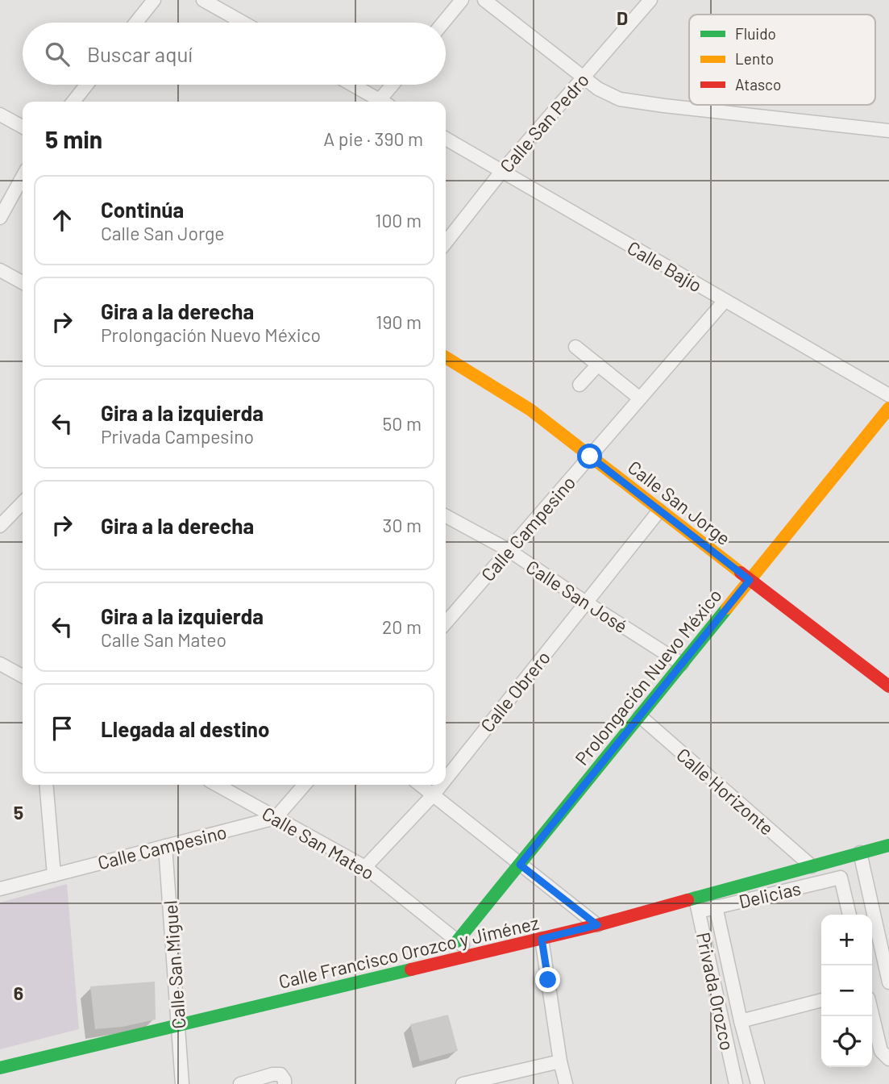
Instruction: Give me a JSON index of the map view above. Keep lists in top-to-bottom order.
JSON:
{
  "streets": {
    "street": [
      "Calle San Pedro",
      "Calle Bajío",
      "Calle San Jorge",
      "Calle Campesino",
      "Calle San José",
      "Prolongación Nuevo México",
      "Calle Obrero",
      "Calle Horizonte",
      "Calle San Mateo",
      "Delicias",
      "Calle Francisco Orozco y Jiménez",
      "Calle San Miguel",
      "Privada Orozco"
    ]
  },
  "crossings": [
    ["Calle San Pedro", "Calle Bajío"],
    ["Calle Bajío", "Calle Campesino"],
    ["Calle San Jorge", "Calle Campesino"],
    ["Calle San Jorge", "Prolongación Nuevo México"],
    ["Calle San Jorge", "Calle Obrero"],
    ["Calle Campesino", "Calle San José"],
    ["Calle Campesino", "Calle San Mateo"],
    ["Calle Campesino", "Calle San Miguel"],
    ["Calle San José", "Prolongación Nuevo México"],
    ["Calle San José", "Calle Obrero"],
    ["Prolongación Nuevo México", "Calle Horizonte"],
    ["Prolongación Nuevo México", "Calle San Mateo"],
    ["Calle Obrero", "Calle San Mateo"],
    ["Calle Horizonte", "Calle Francisco Orozco y Jiménez"],
    ["Calle San Mateo", "Calle Francisco Orozco y Jiménez"],
    ["Delicias", "Calle Francisco Orozco y Jiménez"],
    ["Delicias", "Privada Orozco"],
    ["Calle Francisco Orozco y Jiménez", "Calle San Miguel"],
    ["Calle Francisco Orozco y Jiménez", "Privada Orozco"]
  ],
  "legend": ["Fluido", "Lento", "Atasco"],
  "page": {
    "search": "Buscar aquí",
    "heading": ["5 min", "A pie · 390 m"],
    "list": [
      ["Continúa", "Calle San Jorge", "100 m"],
      ["Gira a la derecha", "Prolongación Nuevo México", "190 m"],
      ["Gira a la izquierda", "Privada Campesino", "50 m"],
      ["Gira a la derecha", "30 m"],
      ["Gira a la izquierda", "Calle San Mateo", "20 m"],
      "Llegada al destino"
    ],
    "map_buttons": ["+", "−"]
  },
  "grid": {
    "columns": ["D"],
    "rows": ["5", "6"]
  }
}
